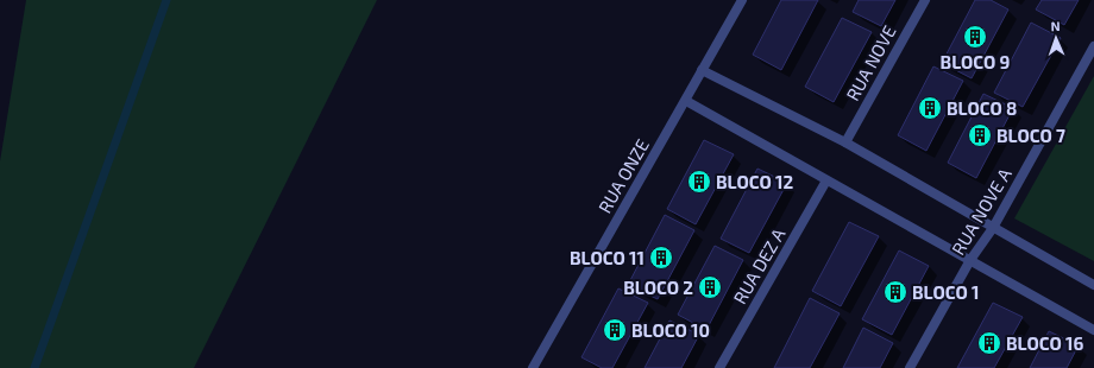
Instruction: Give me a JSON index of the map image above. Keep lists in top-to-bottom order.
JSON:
{
  "streets": {
    "street": [
      "RUA NOVE",
      "RUA ONZE",
      "RUA NOVE A",
      "RUA DEZ A"
    ]
  },
  "places": {
    "building": [
      "BLOCO 9",
      "BLOCO 8",
      "BLOCO 7",
      "BLOCO 12",
      "BLOCO 11",
      "BLOCO 2",
      "BLOCO 1",
      "BLOCO 10",
      "BLOCO 16"
    ]
  },
  "north": "top"
}
